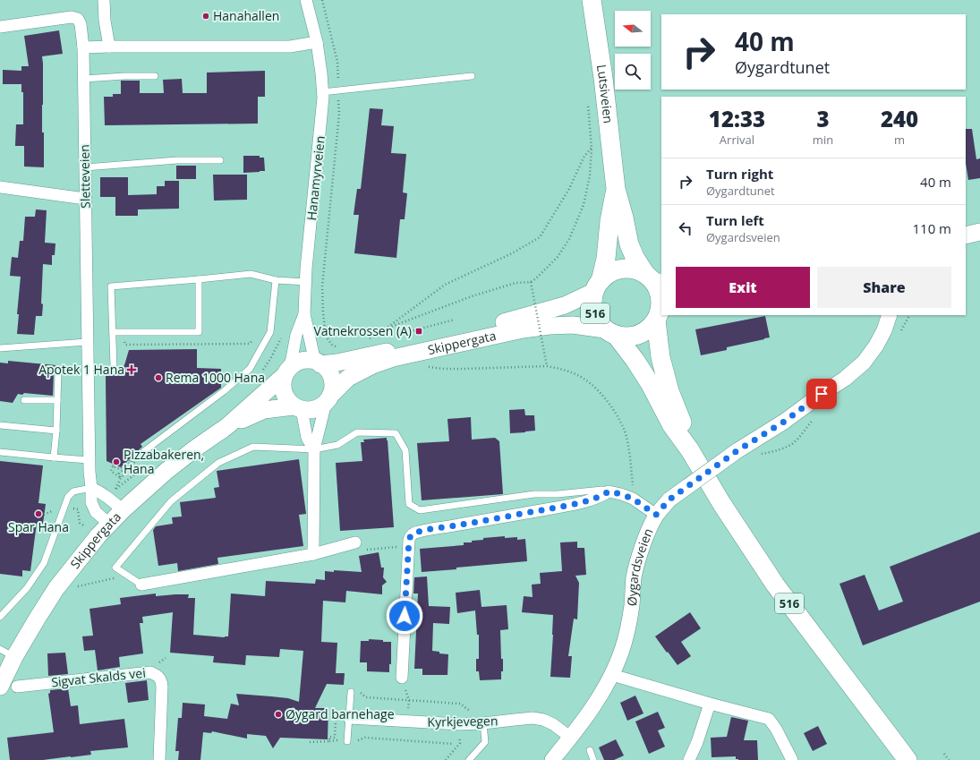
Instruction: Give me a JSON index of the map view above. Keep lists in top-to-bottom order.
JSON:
{
  "streets": {
    "main road": ["Lutsiveien", "516", "Skippergata"],
    "street": [
      "Sletteveien",
      "Hanamyrveien",
      "Øygardsveien",
      "Sigvat Skalds vei",
      "Kyrkjevegen"
    ]
  },
  "crossings": [
    ["Lutsiveien", "516"],
    ["Lutsiveien", "Skippergata"],
    ["Sletteveien", "Skippergata"],
    ["Hanamyrveien", "Skippergata"],
    ["516", "Skippergata"],
    ["Øygardsveien", "Kyrkjevegen"]
  ],
  "places": {
    "other": [
      "Hanahallen",
      "Rema 1000 Hana",
      "Pizzabakeren, Hana",
      "Spar Hana",
      "Øygard barnehage"
    ],
    "transit": ["Vatnekrossen (A)"],
    "health": ["Apotek 1 Hana"]
  },
  "north": "left",
  "page": {
    "turn": ["40 m", "Øygardtunet"],
    "eta": [
      "12:33",
      "Arrival",
      "3",
      "min",
      "240",
      "m"
    ],
    "list": [
      {
        "name": "Turn right",
        "note": "Øygardtunet",
        "value": "40 m"
      },
      {
        "name": "Turn left",
        "note": "Øygardsveien",
        "value": "110 m"
      }
    ],
    "buttons": ["Exit", "Share"]
  }
}
